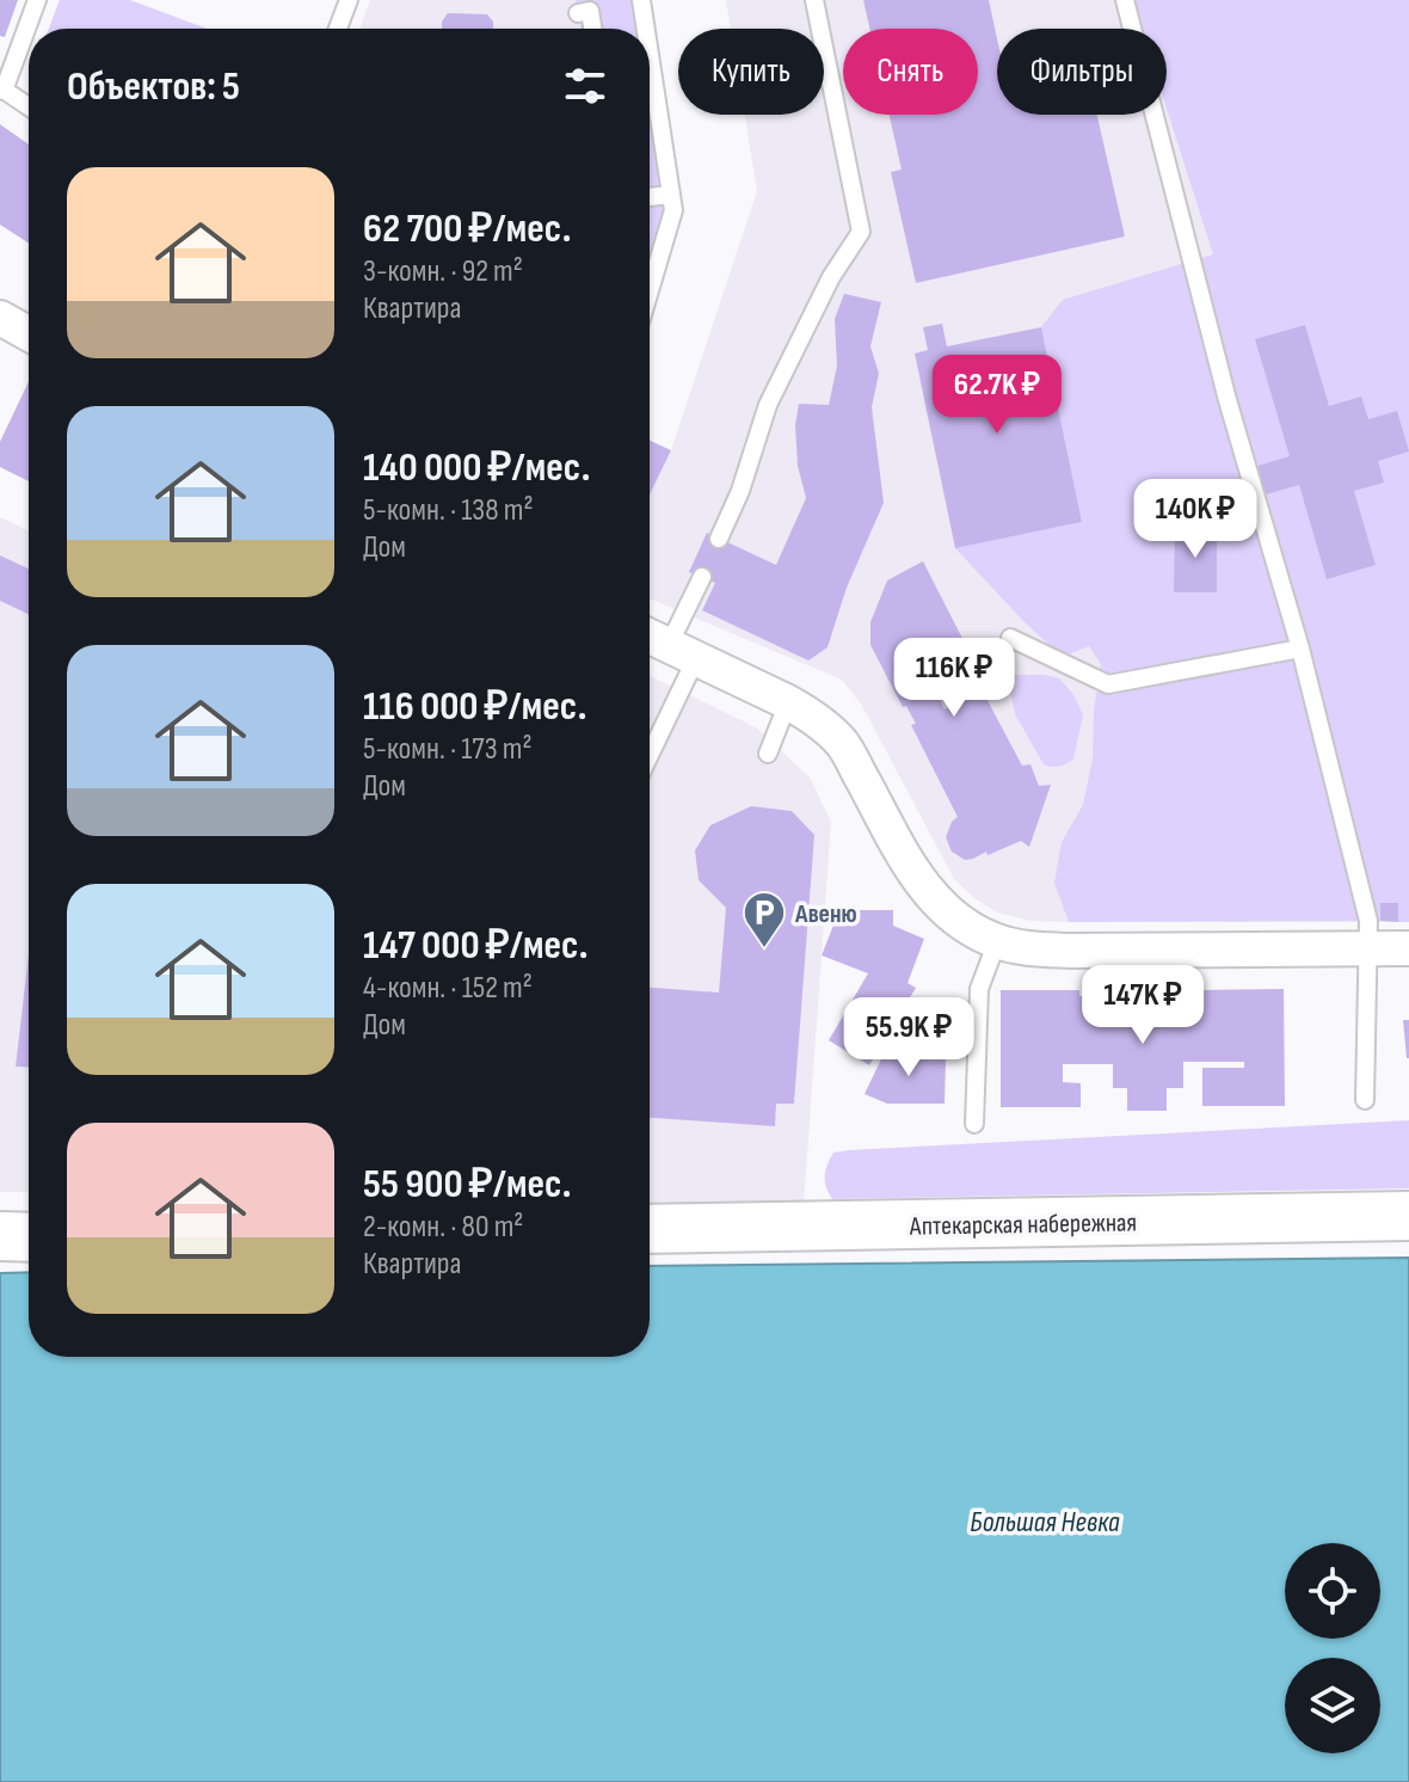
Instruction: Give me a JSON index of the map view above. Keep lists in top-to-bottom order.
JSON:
{
  "streets": {
    "street": ["Аптекарская набережная"]
  },
  "water": ["Большая Невка"],
  "places": {
    "parking": ["Авеню"]
  },
  "page": {
    "chip": ["Купить", "Снять", "Фильтры"],
    "heading": "Объектов: 5",
    "list": [
      {
        "name": "62 700 ₽/мес.",
        "note": "3-комн. · 92 m² · Квартира"
      },
      {
        "name": "140 000 ₽/мес.",
        "note": "5-комн. · 138 m² · Дом"
      },
      {
        "name": "116 000 ₽/мес.",
        "note": "5-комн. · 173 m² · Дом"
      },
      {
        "name": "147 000 ₽/мес.",
        "note": "4-комн. · 152 m² · Дом"
      },
      {
        "name": "55 900 ₽/мес.",
        "note": "2-комн. · 80 m² · Квартира"
      }
    ],
    "price": [
      "62.7K ₽",
      "140K ₽",
      "116K ₽",
      "147K ₽",
      "55.9K ₽"
    ]
  }
}
